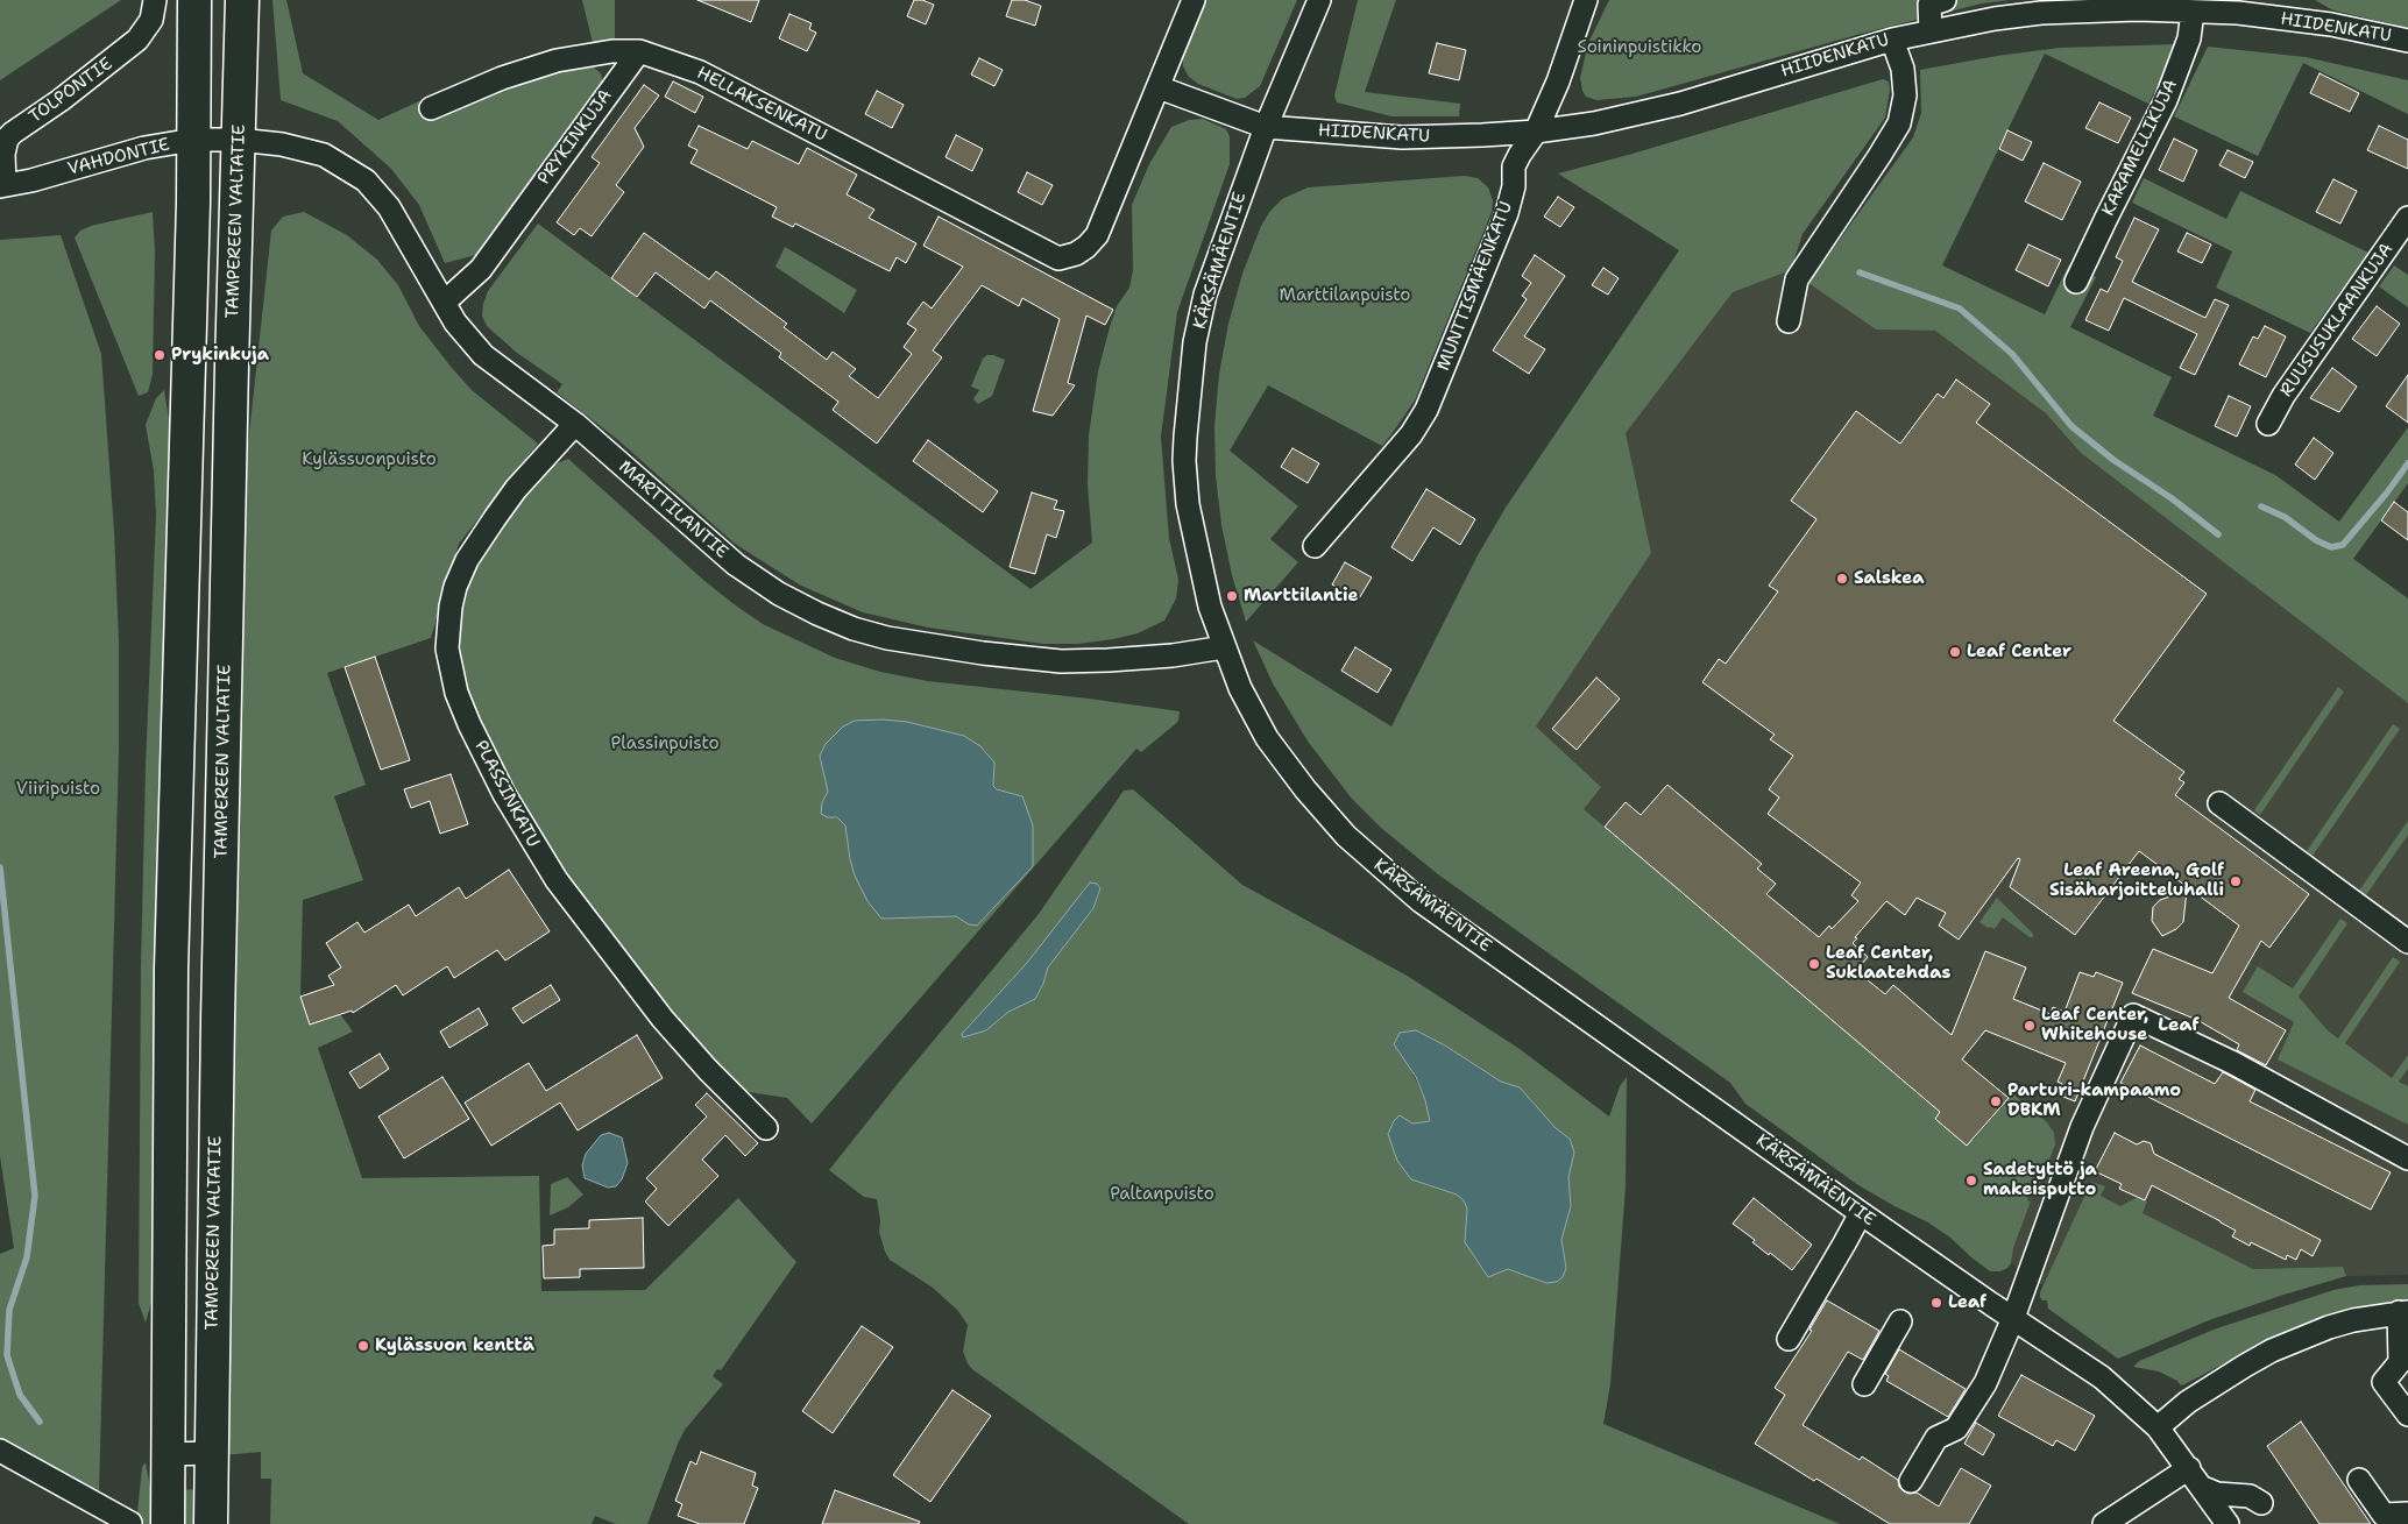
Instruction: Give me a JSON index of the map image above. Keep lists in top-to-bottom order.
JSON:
{
  "streets": {
    "highway": ["TAMPEREEN VALTATIE"],
    "street": [
      "HIIDENKATU",
      "TOLPONTIE",
      "HELLAKSENKATU",
      "PRYKINKUJA",
      "KARAMELLIKUJA",
      "VAHDONTIE",
      "KÄRSÄMÄENTIE",
      "MUNTTISMÄENKATU",
      "RUUSUSUKLAANKUJA",
      "MARTTILANTIE",
      "PLASSINKATU"
    ]
  },
  "crossings": [
    ["HIIDENKATU", "HELLAKSENKATU"],
    ["HIIDENKATU", "KARAMELLIKUJA"],
    ["HIIDENKATU", "KÄRSÄMÄENTIE"],
    ["HIIDENKATU", "MUNTTISMÄENKATU"],
    ["TOLPONTIE", "VAHDONTIE"],
    ["HELLAKSENKATU", "PRYKINKUJA"],
    ["PRYKINKUJA", "MARTTILANTIE"],
    ["VAHDONTIE", "TAMPEREEN VALTATIE"],
    ["VAHDONTIE", "MARTTILANTIE"],
    ["TAMPEREEN VALTATIE", "MARTTILANTIE"],
    ["KÄRSÄMÄENTIE", "MARTTILANTIE"],
    ["MARTTILANTIE", "PLASSINKATU"]
  ],
  "districts": ["Leaf"],
  "parks": [
    "Soininpuistikko",
    "Marttilanpuisto",
    "Kylässuonpuisto",
    "Plassinpuisto",
    "Viiripuisto",
    "Paltanpuisto"
  ],
  "places": [
    "Prykinkuja",
    "Salskea",
    "Marttilantie",
    "Leaf Center",
    "Leaf Areena, Golf Sisäharjoitteluhalli",
    "Leaf Center, Suklaatehdas",
    "Leaf Center, Whitehouse",
    "Parturi-kampaamo DBKM",
    "Sadetyttö ja makeisputto",
    "Leaf",
    "Kylässuon kenttä"
  ]
}
